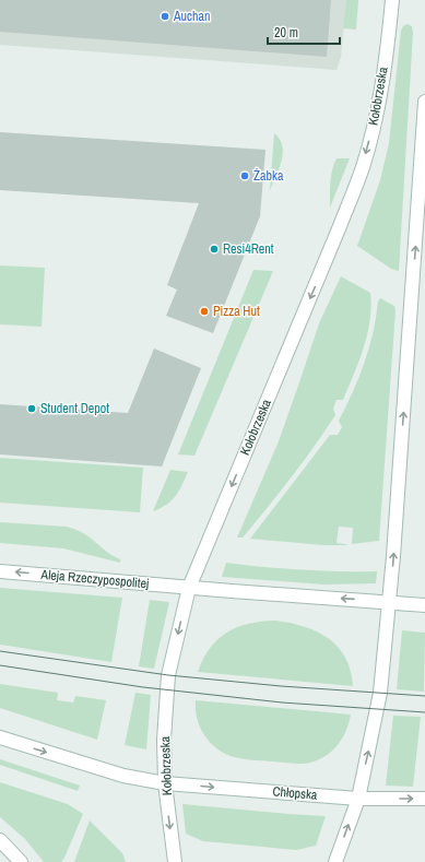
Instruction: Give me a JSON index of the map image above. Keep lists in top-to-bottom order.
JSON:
{
  "streets": {
    "main road": ["Kołobrzeska", "Aleja Rzeczypospolitej", "Chłopska"]
  },
  "crossings": [
    ["Kołobrzeska", "Aleja Rzeczypospolitej"],
    ["Kołobrzeska", "Chłopska"]
  ],
  "one_way": ["Aleja Rzeczypospolitej", "Chłopska"],
  "places": [
    "Auchan",
    "Żabka",
    "Resi4Rent",
    "Pizza Hut",
    "Student Depot"
  ],
  "scale_bar": "20 m"
}
